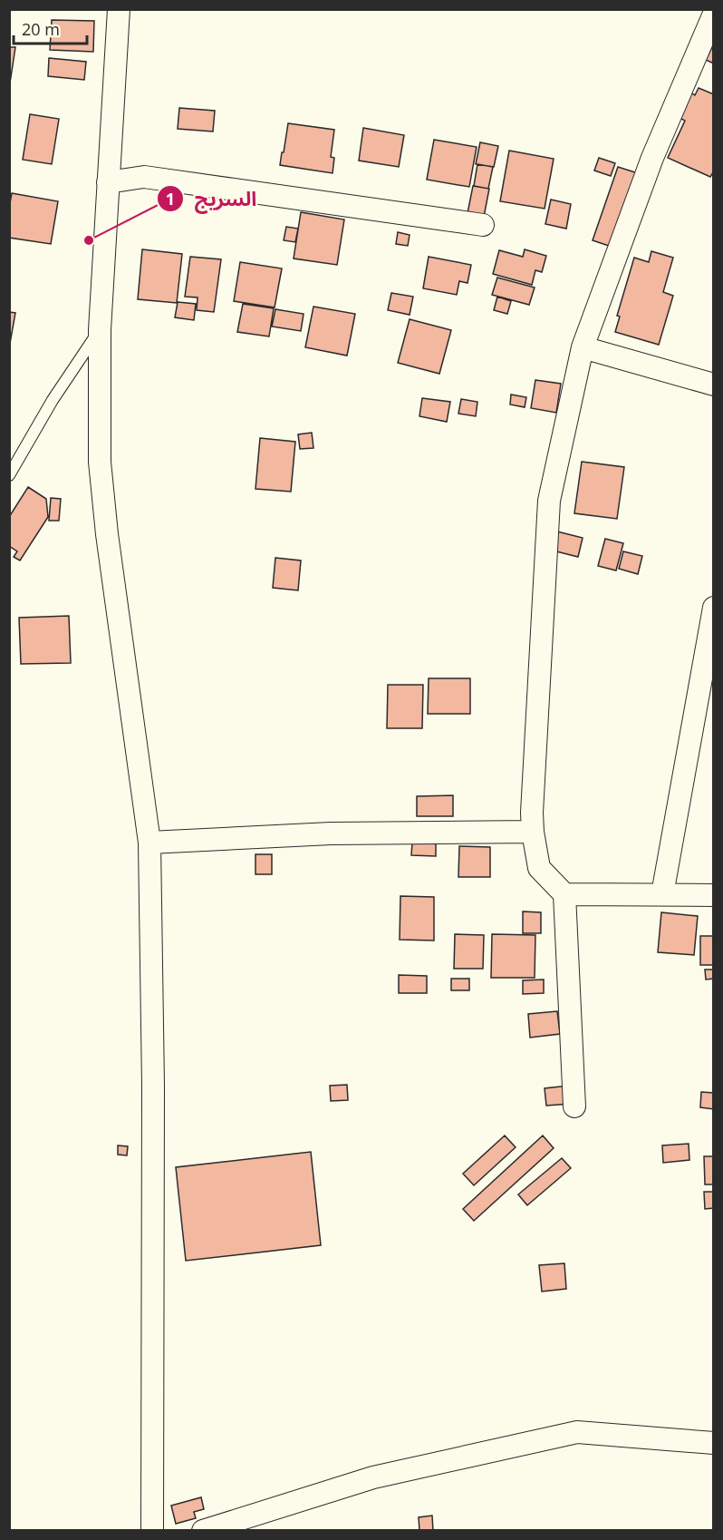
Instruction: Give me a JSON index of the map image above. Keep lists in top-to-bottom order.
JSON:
{
  "places": ["السريج"],
  "scale_bar": "20 m"
}
